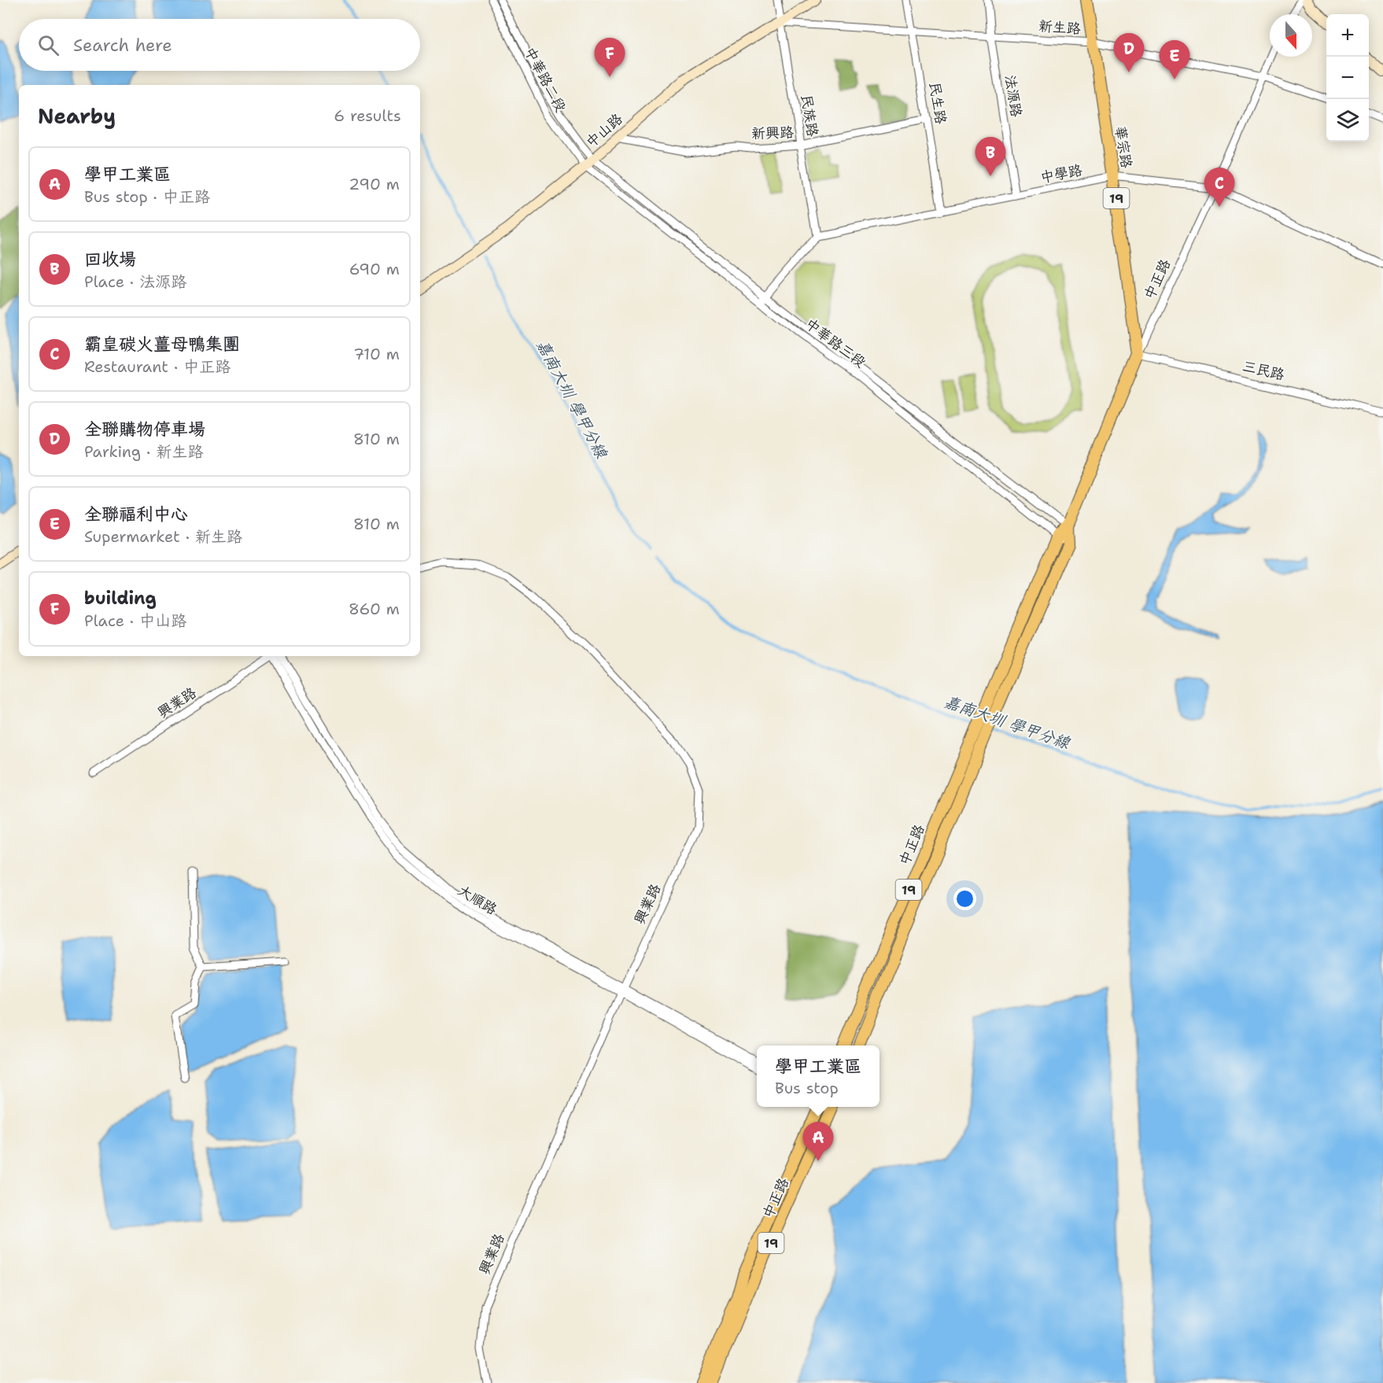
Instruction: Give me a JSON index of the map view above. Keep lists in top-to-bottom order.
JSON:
{
  "streets": {
    "main road": [
      "中山路",
      "華宗路",
      "19",
      "中正路"
    ],
    "street": [
      "新生路",
      "中華路二段",
      "法源路",
      "民生路",
      "民族路",
      "新興路",
      "中學路",
      "中華路三段",
      "三民路",
      "興業路",
      "大順路"
    ]
  },
  "crossings": [
    ["新生路", "法源路"],
    ["新生路", "民生路"],
    ["新生路", "民族路"],
    ["新生路", "中山路"],
    ["新生路", "華宗路"],
    ["新生路", "中正路"],
    ["中華路二段", "中山路"],
    ["中華路二段", "中華路三段"],
    ["法源路", "中學路"],
    ["民生路", "新興路"],
    ["民生路", "中學路"],
    ["民族路", "中山路"],
    ["民族路", "新興路"],
    ["民族路", "中學路"],
    ["中山路", "新興路"],
    ["中山路", "中華路三段"],
    ["華宗路", "中學路"],
    ["華宗路", "中正路"],
    ["華宗路", "三民路"],
    ["中學路", "中正路"],
    ["19", "中正路"],
    ["19", "中華路三段"],
    ["中正路", "中華路三段"],
    ["中正路", "三民路"],
    ["興業路", "大順路"]
  ],
  "water": ["嘉南大圳 學甲分線"],
  "north": "bottom",
  "page": {
    "map_buttons": ["+", "−"],
    "search": "Search here",
    "pins": [
      "D",
      "F",
      "E",
      "B",
      "C",
      "A"
    ],
    "heading": ["Nearby", "6 results"],
    "list": [
      {
        "mark": "A",
        "name": "學甲工業區",
        "note": "Bus stop · 中正路",
        "value": "290 m"
      },
      {
        "mark": "B",
        "name": "回收場",
        "note": "Place · 法源路",
        "value": "690 m"
      },
      {
        "mark": "C",
        "name": "霸皇碳火薑母鴨集團",
        "note": "Restaurant · 中正路",
        "value": "710 m"
      },
      {
        "mark": "D",
        "name": "全聯購物停車場",
        "note": "Parking · 新生路",
        "value": "810 m"
      },
      {
        "mark": "E",
        "name": "全聯福利中心",
        "note": "Supermarket · 新生路",
        "value": "810 m"
      },
      {
        "mark": "F",
        "name": "building",
        "note": "Place · 中山路",
        "value": "860 m"
      }
    ],
    "popup": ["學甲工業區", "Bus stop"]
  }
}
